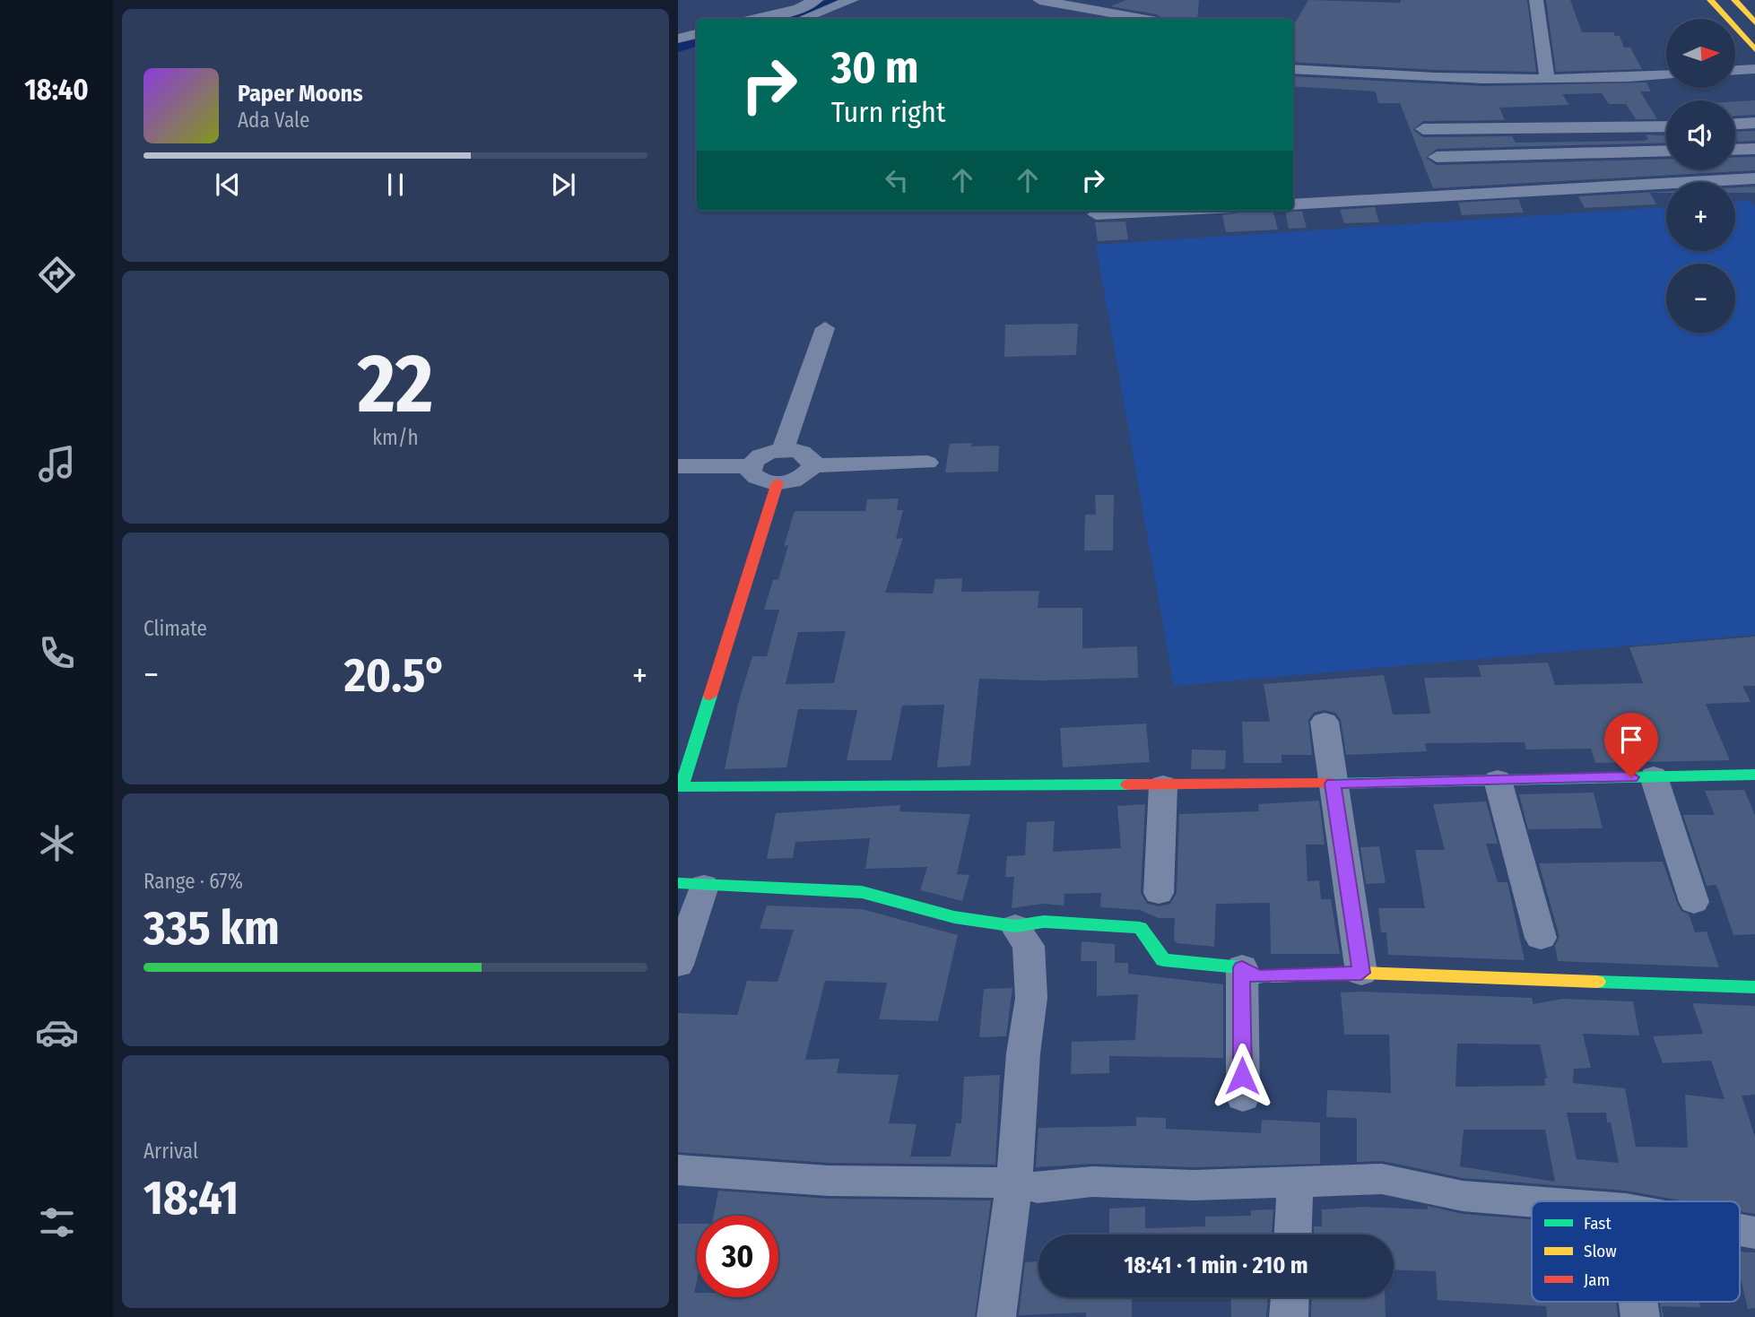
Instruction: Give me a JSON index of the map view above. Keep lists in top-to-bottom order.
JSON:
{
  "legend": ["Fast", "Slow", "Jam"],
  "north": "right",
  "page": {
    "tabs": "18:40",
    "map_buttons": ["+", "−"],
    "turn": ["30 m", "Turn right"],
    "song": ["Paper Moons", "Ada Vale"],
    "tile": [
      ["22", "km/h"],
      "Climate",
      ["Range · 67%", "335 km"],
      ["Arrival", "18:41"]
    ],
    "heat": ["−", "20.5°", "+"],
    "limit": "30",
    "trip": "18:41 · 1 min · 210 m"
  }
}
